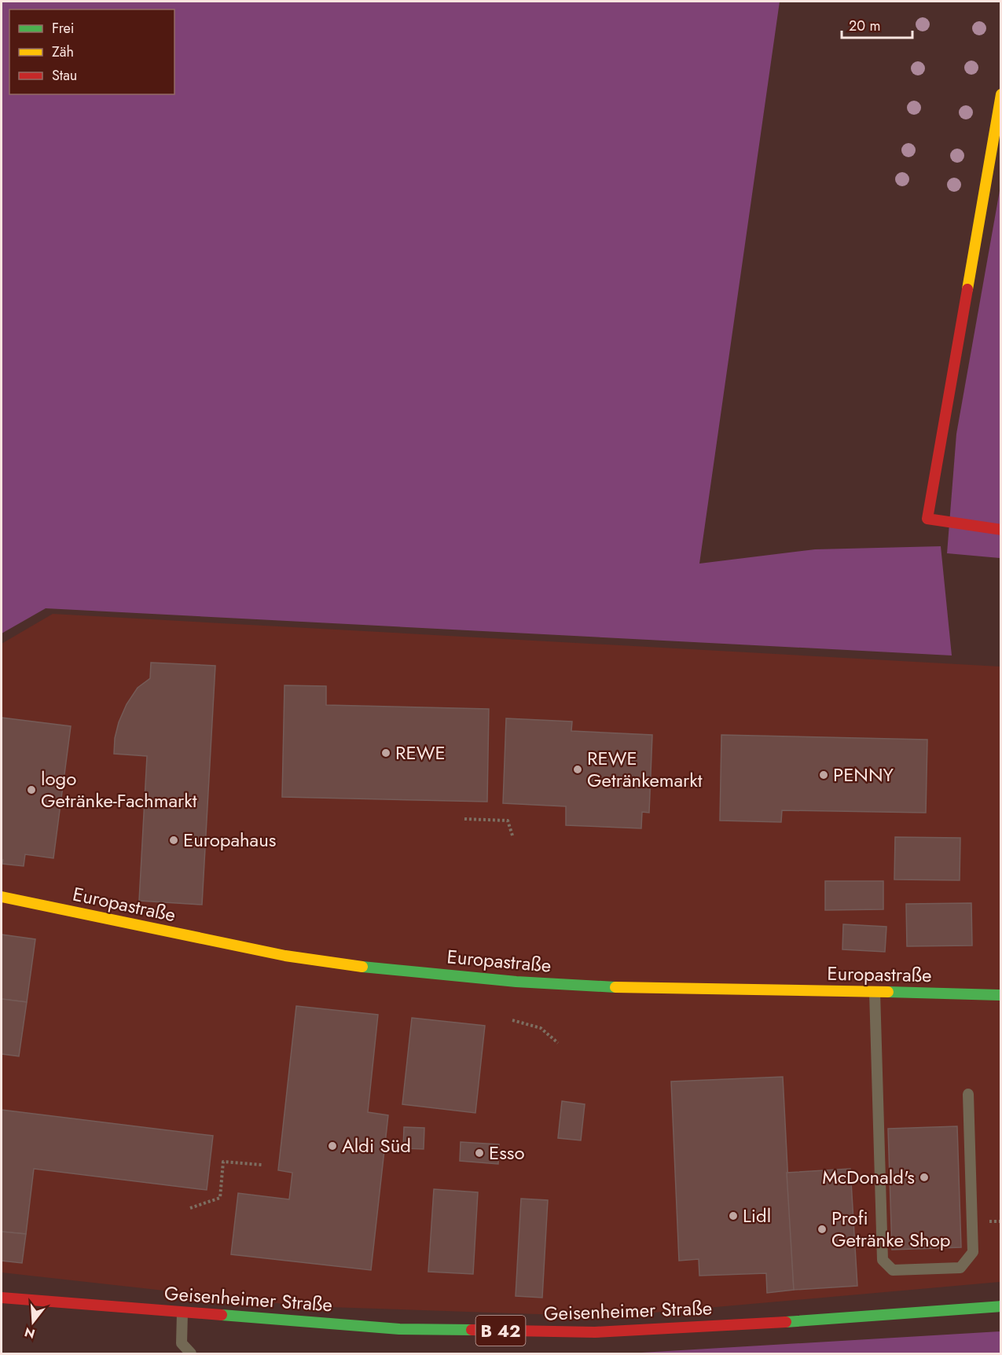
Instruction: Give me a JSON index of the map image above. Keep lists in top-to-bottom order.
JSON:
{
  "streets": {
    "street": ["Europastraße", "Geisenheimer Straße", "B 42"]
  },
  "places": [
    "REWE",
    "REWE Getränkemarkt",
    "PENNY",
    "logo Getränke-Fachmarkt",
    "Europahaus",
    "Aldi Süd",
    "Esso",
    "McDonald's",
    "Lidl",
    "Profi Getränke Shop"
  ],
  "legend": ["Frei", "Zäh", "Stau"],
  "scale_bar": "20 m",
  "north": "bottom"
}
